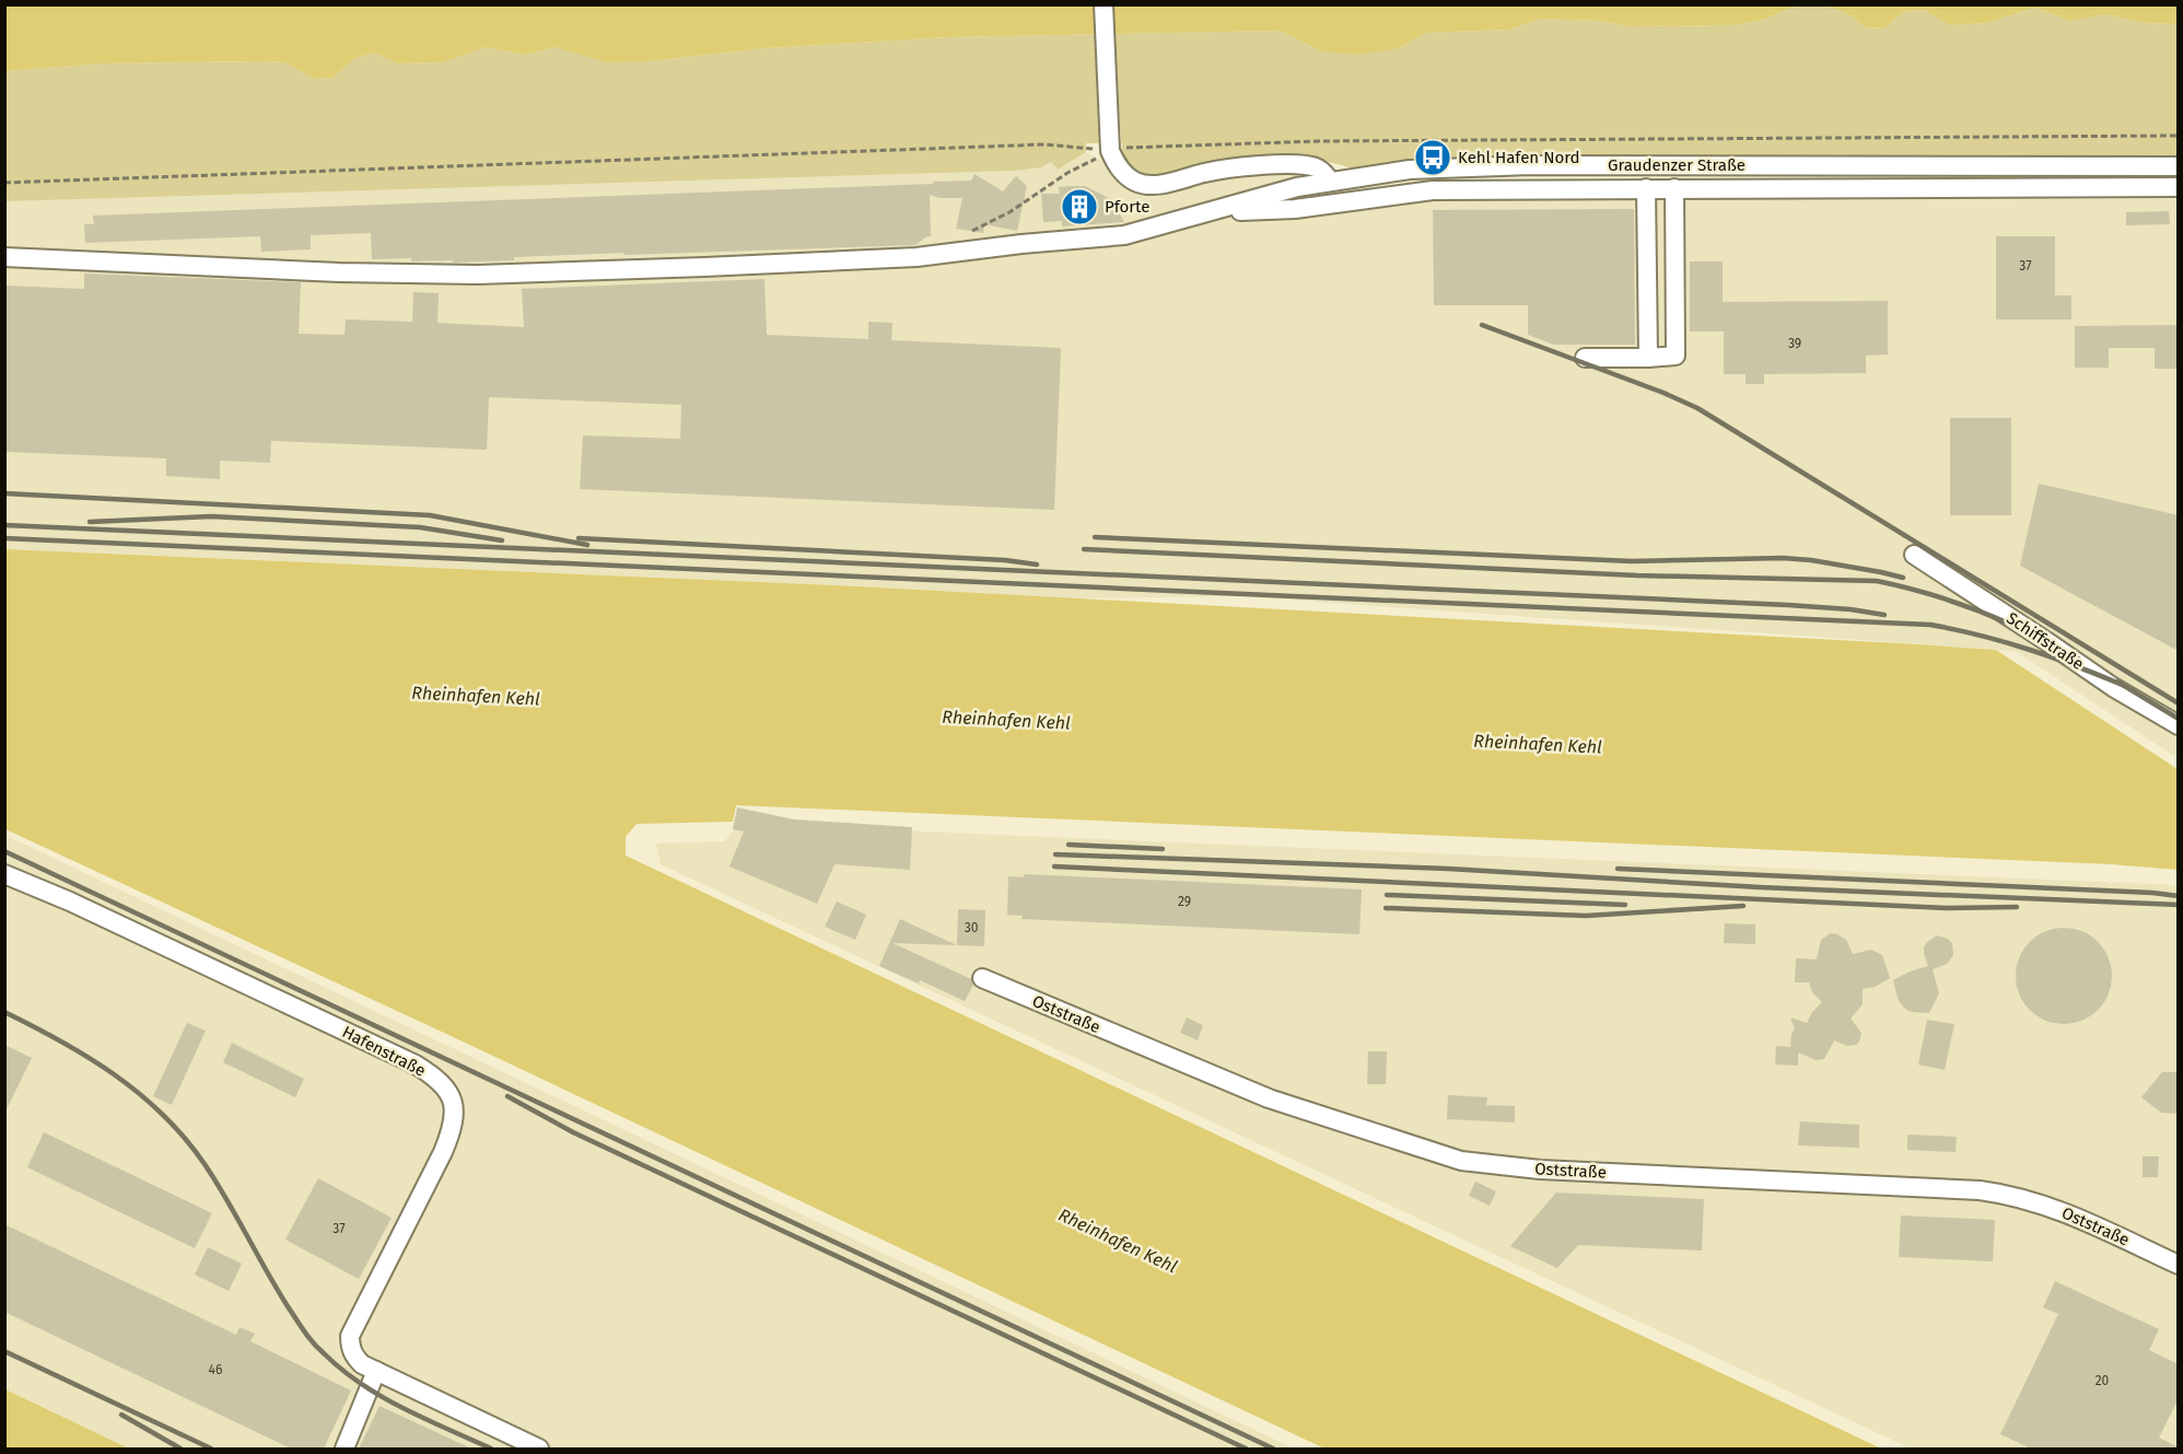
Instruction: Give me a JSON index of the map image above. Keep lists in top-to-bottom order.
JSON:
{
  "streets": {
    "street": [
      "Graudenzer Straße",
      "Schiffstraße",
      "Oststraße",
      "Hafenstraße"
    ]
  },
  "water": ["Rheinhafen Kehl"],
  "places": {
    "bus stop": ["Kehl Hafen Nord"],
    "building": ["Pforte"]
  },
  "house_numbers": [
    "37",
    "39",
    "29",
    "30",
    "37",
    "46",
    "20"
  ]
}
